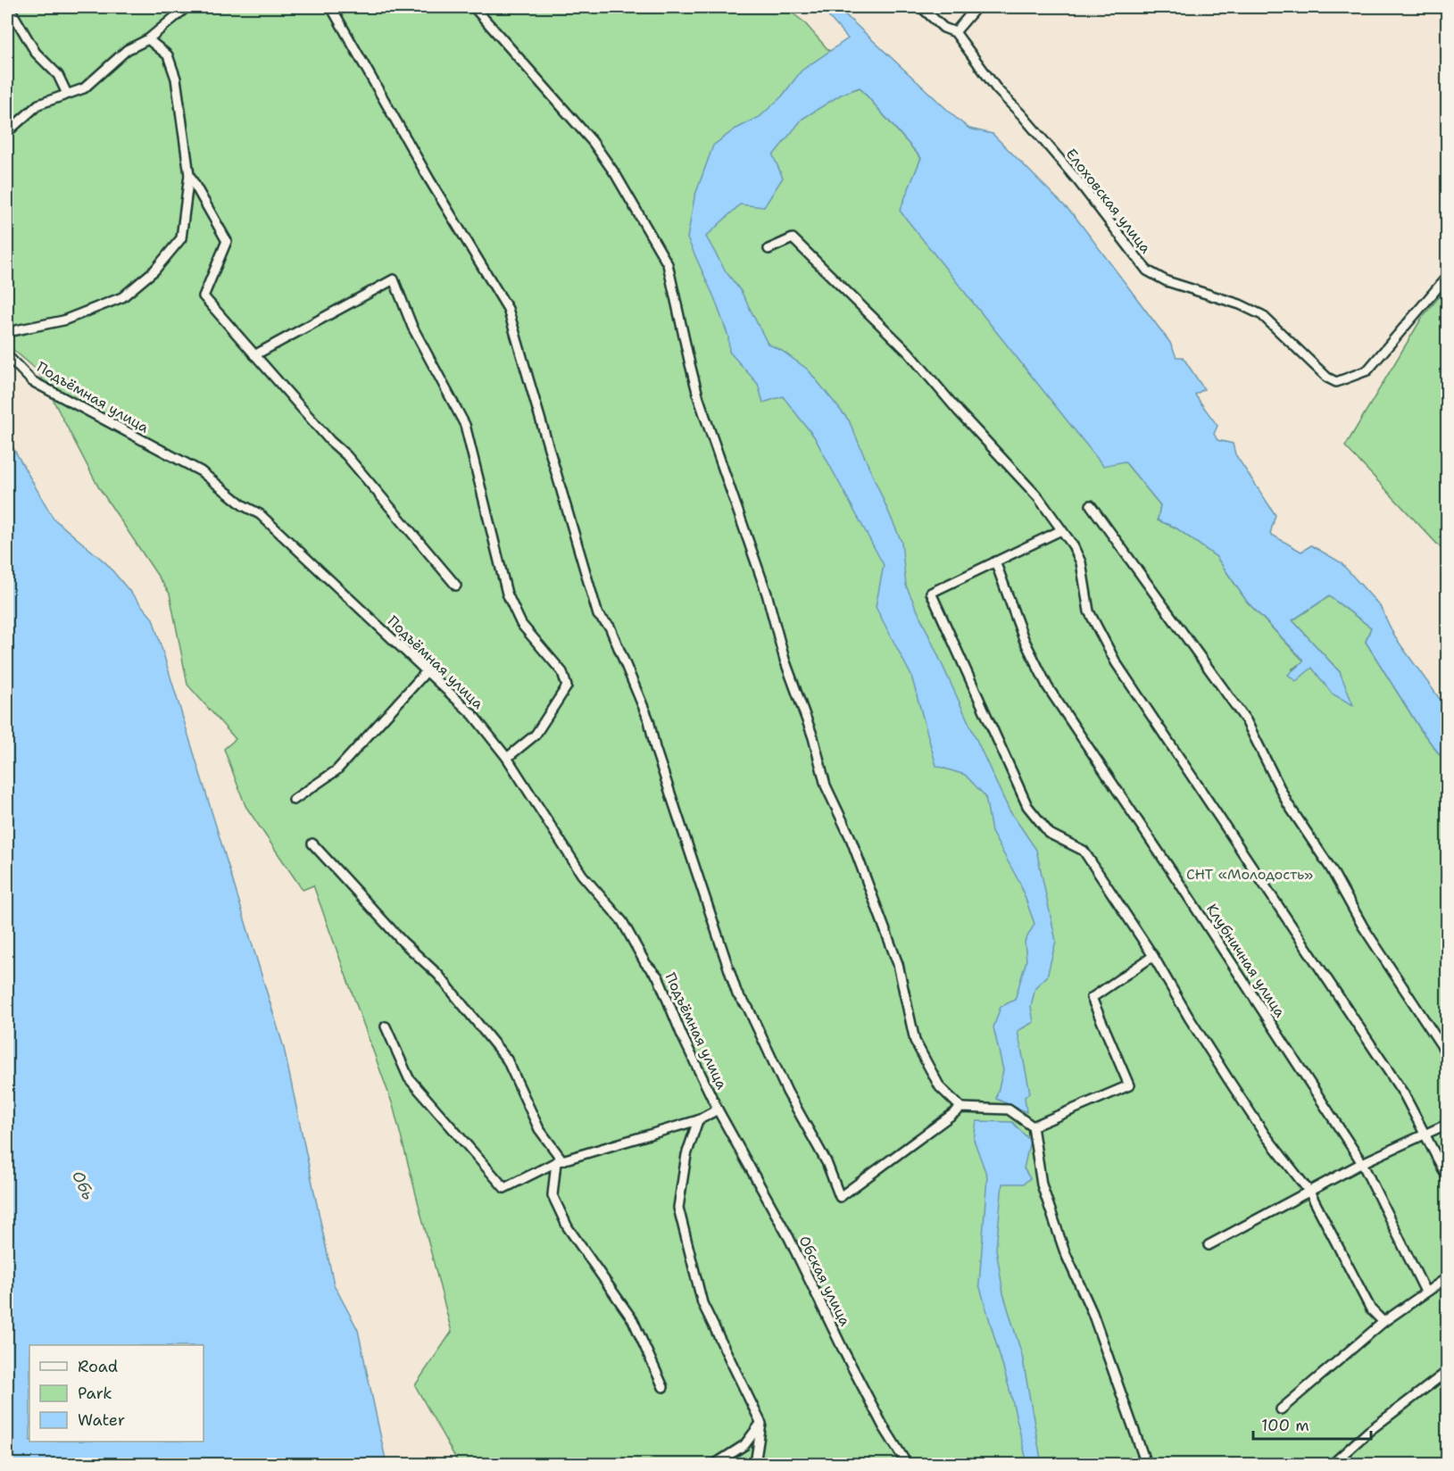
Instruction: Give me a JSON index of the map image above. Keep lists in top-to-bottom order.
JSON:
{
  "streets": {
    "street": [
      "Елоховская улица",
      "Подъёмная улица",
      "Клубничная улица",
      "Обская улица"
    ]
  },
  "crossings": [
    ["Подъёмная улица", "Обская улица"]
  ],
  "water": ["Обь"],
  "parks": ["СНТ «Молодость»"],
  "legend": ["Road", "Park", "Water"],
  "scale_bar": "100 m"
}
